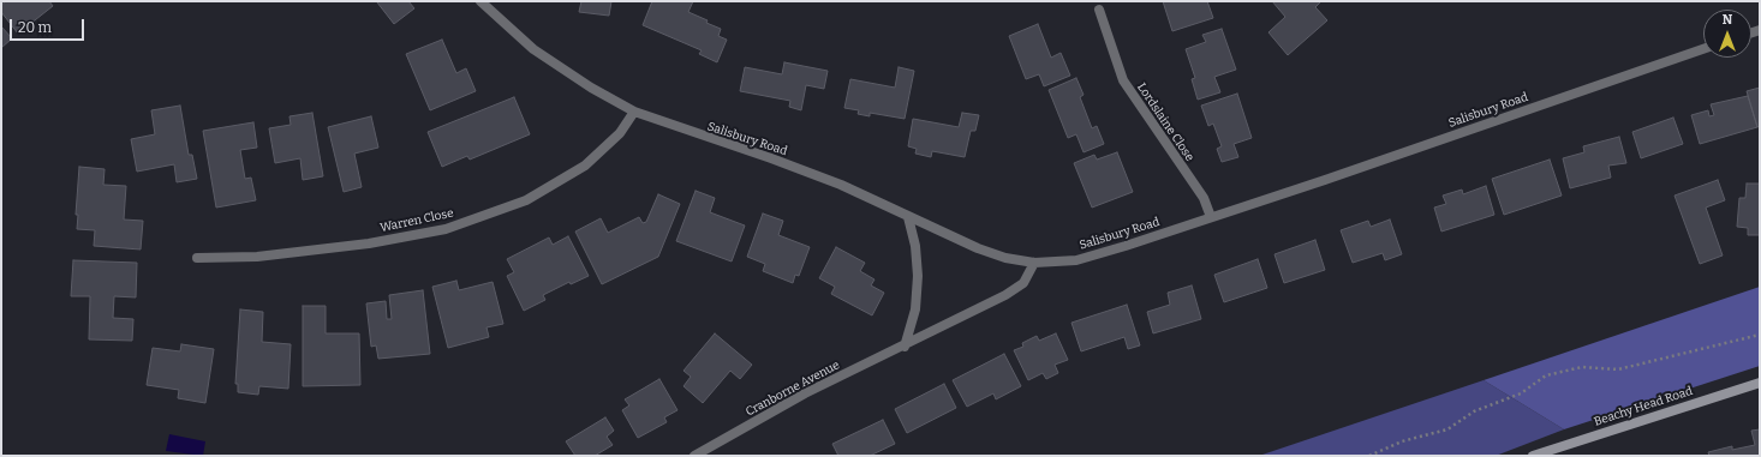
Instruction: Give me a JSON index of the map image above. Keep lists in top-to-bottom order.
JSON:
{
  "streets": {
    "street": [
      "Salisbury Road",
      "Lordslaine Close",
      "Warren Close",
      "Cranborne Avenue",
      "Beachy Head Road"
    ]
  },
  "crossings": [
    ["Salisbury Road", "Lordslaine Close"],
    ["Salisbury Road", "Warren Close"],
    ["Salisbury Road", "Cranborne Avenue"]
  ],
  "scale_bar": "20 m",
  "north": "top"
}
